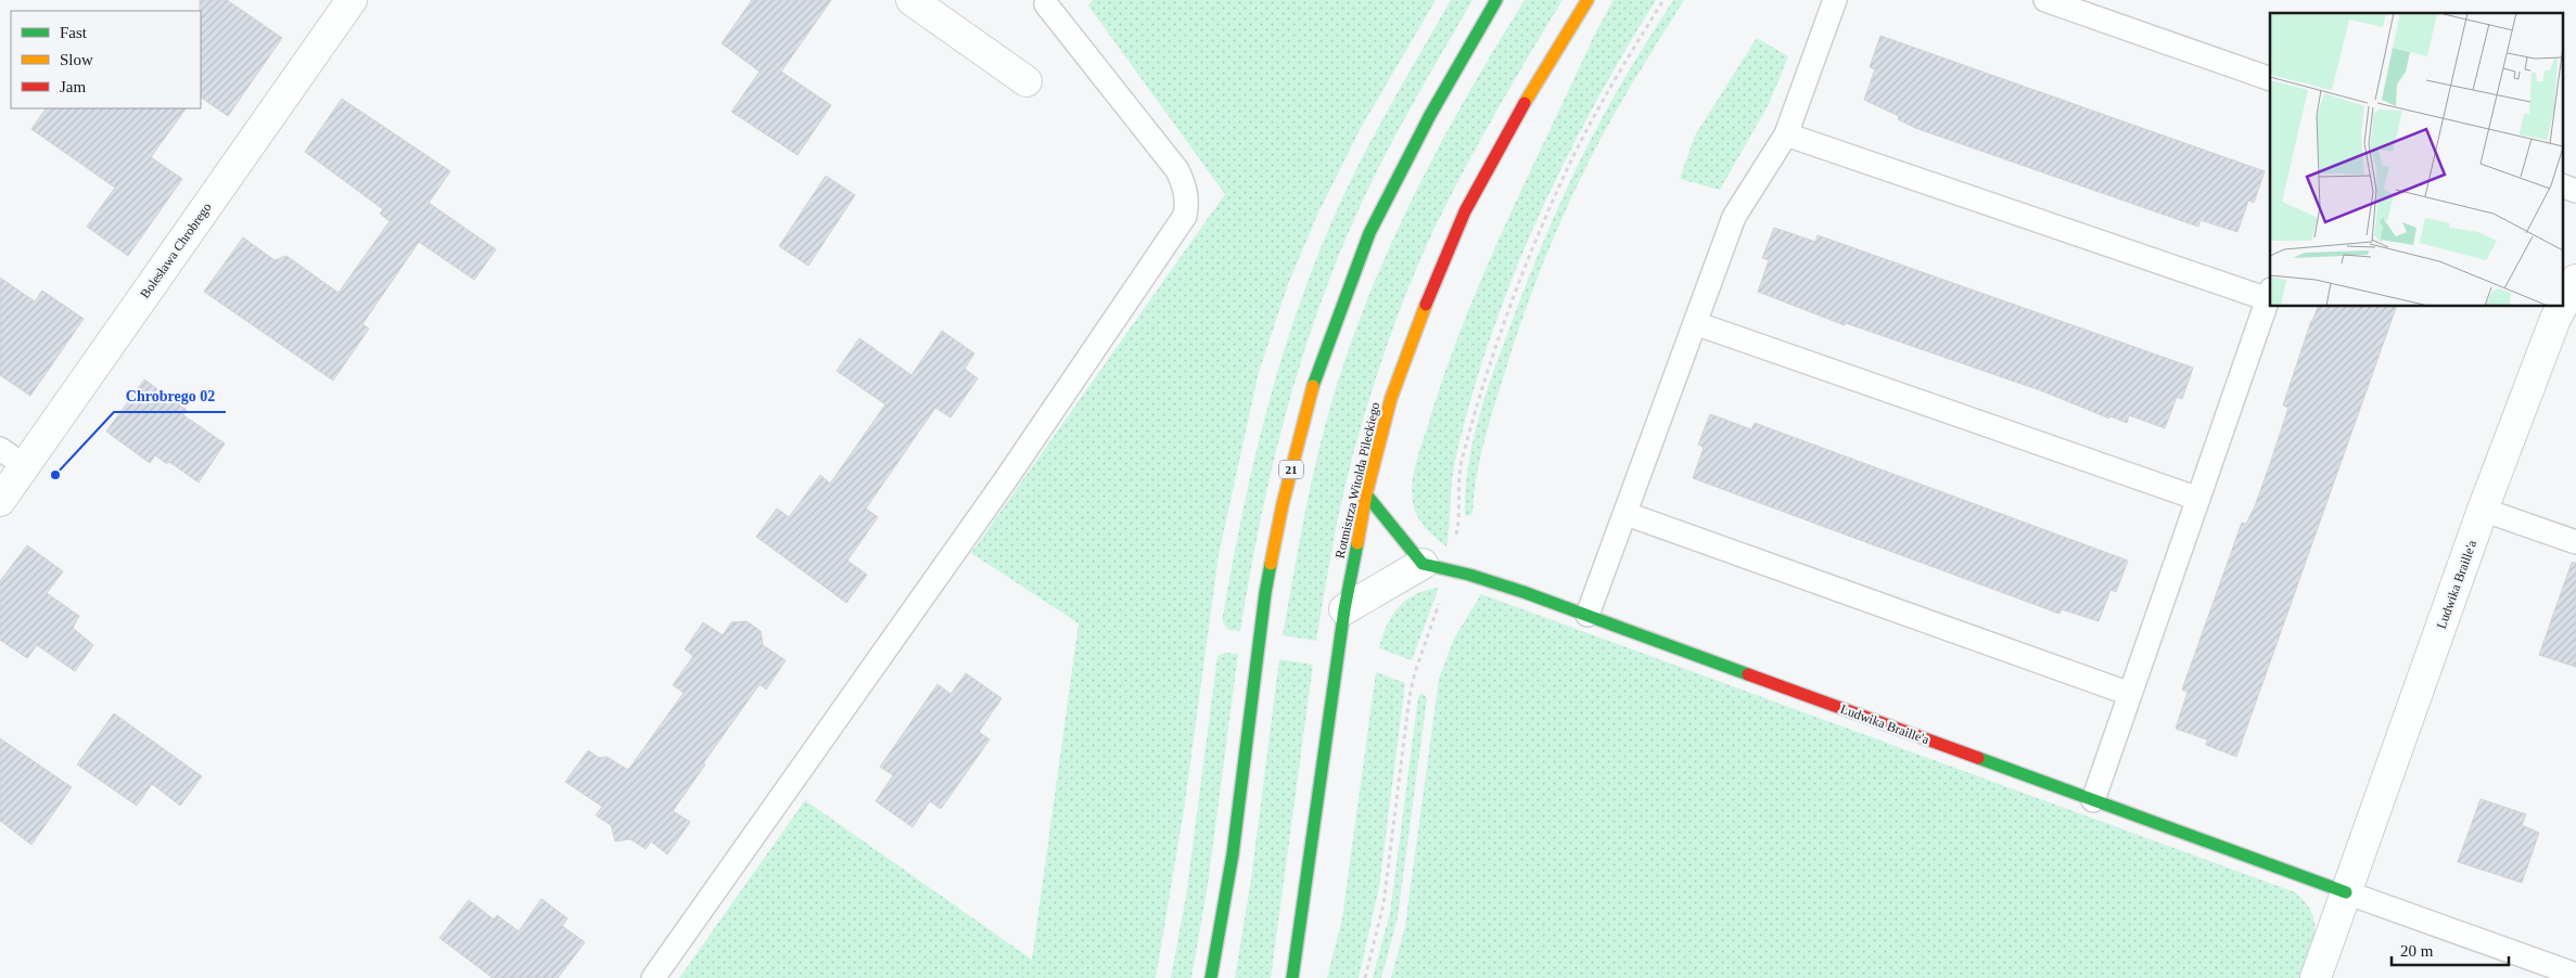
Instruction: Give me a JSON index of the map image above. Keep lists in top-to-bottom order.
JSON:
{
  "streets": {
    "main road": ["21", "Rotmistrza Witolda Pileckiego", "Ludwika Braille'a"],
    "street": ["Bolesława Chrobrego"]
  },
  "places": ["Chrobrego 02"],
  "legend": ["Fast", "Slow", "Jam"],
  "scale_bar": "20 m"
}
